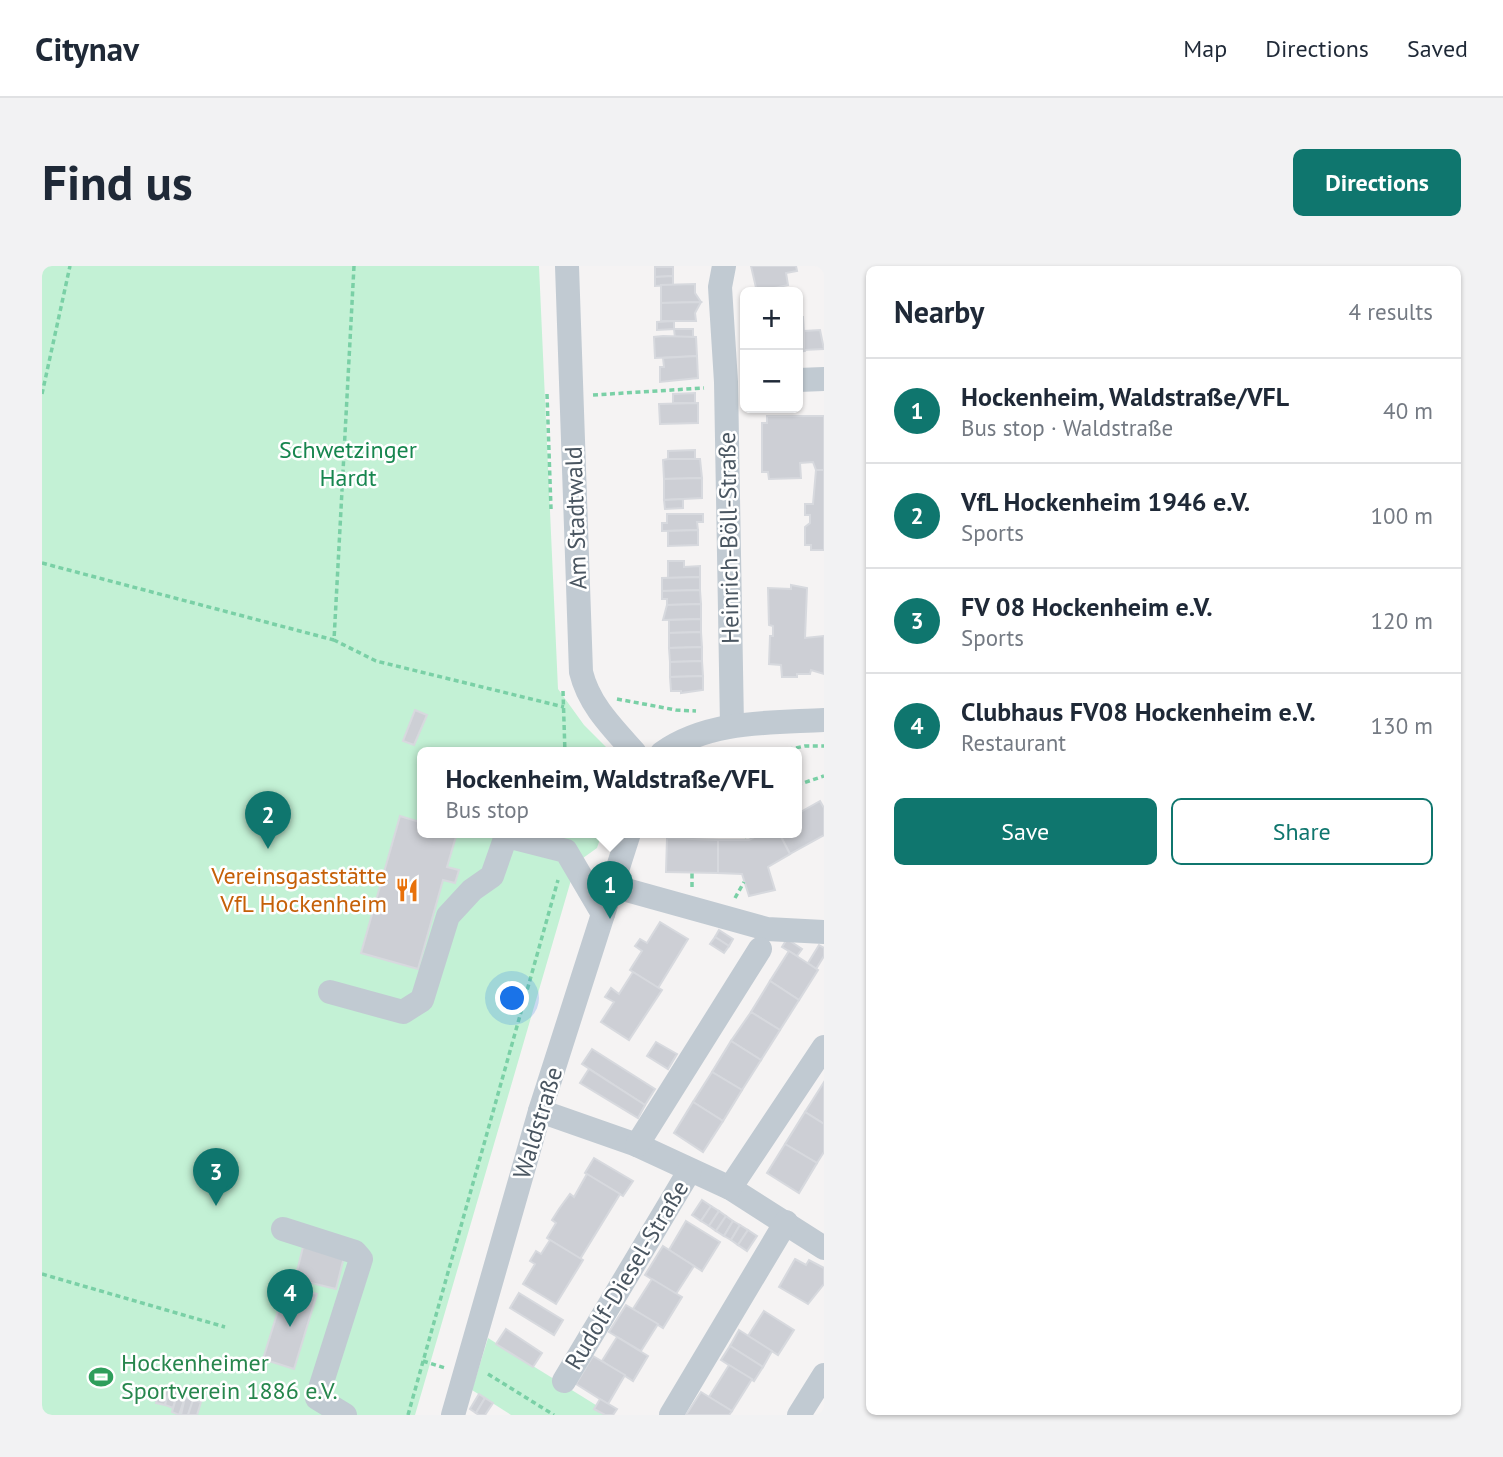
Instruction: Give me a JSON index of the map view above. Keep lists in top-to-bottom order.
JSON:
{
  "streets": {
    "street": [
      "Am Stadtwald",
      "Heinrich-Böll-Straße",
      "Waldstraße",
      "Rudolf-Diesel-Straße"
    ]
  },
  "crossings": [
    ["Waldstraße", "Rudolf-Diesel-Straße"]
  ],
  "parks": ["Schwetzinger Hardt"],
  "places": {
    "restaurant": ["Vereinsgaststätte VfL Hockenheim"],
    "sports": ["Hockenheimer Sportverein 1886 e.V."]
  },
  "page": {
    "header": "Citynav",
    "nav": ["Map", "Directions", "Saved"],
    "buttons": [
      "Directions",
      ["Save", "Share"]
    ],
    "title": "Find us",
    "heading": ["Nearby", "4 results"],
    "map_buttons": ["+", "−"],
    "list": [
      {
        "mark": "1",
        "name": "Hockenheim, Waldstraße/VFL",
        "note": "Bus stop · Waldstraße",
        "value": "40 m"
      },
      {
        "mark": "2",
        "name": "VfL Hockenheim 1946 e.V.",
        "note": "Sports",
        "value": "100 m"
      },
      {
        "mark": "3",
        "name": "FV 08 Hockenheim e.V.",
        "note": "Sports",
        "value": "120 m"
      },
      {
        "mark": "4",
        "name": "Clubhaus FV08 Hockenheim e.V.",
        "note": "Restaurant",
        "value": "130 m"
      }
    ],
    "popup": ["Hockenheim, Waldstraße/VFL", "Bus stop"],
    "pins": [
      "2",
      "1",
      "3",
      "4"
    ]
  }
}
